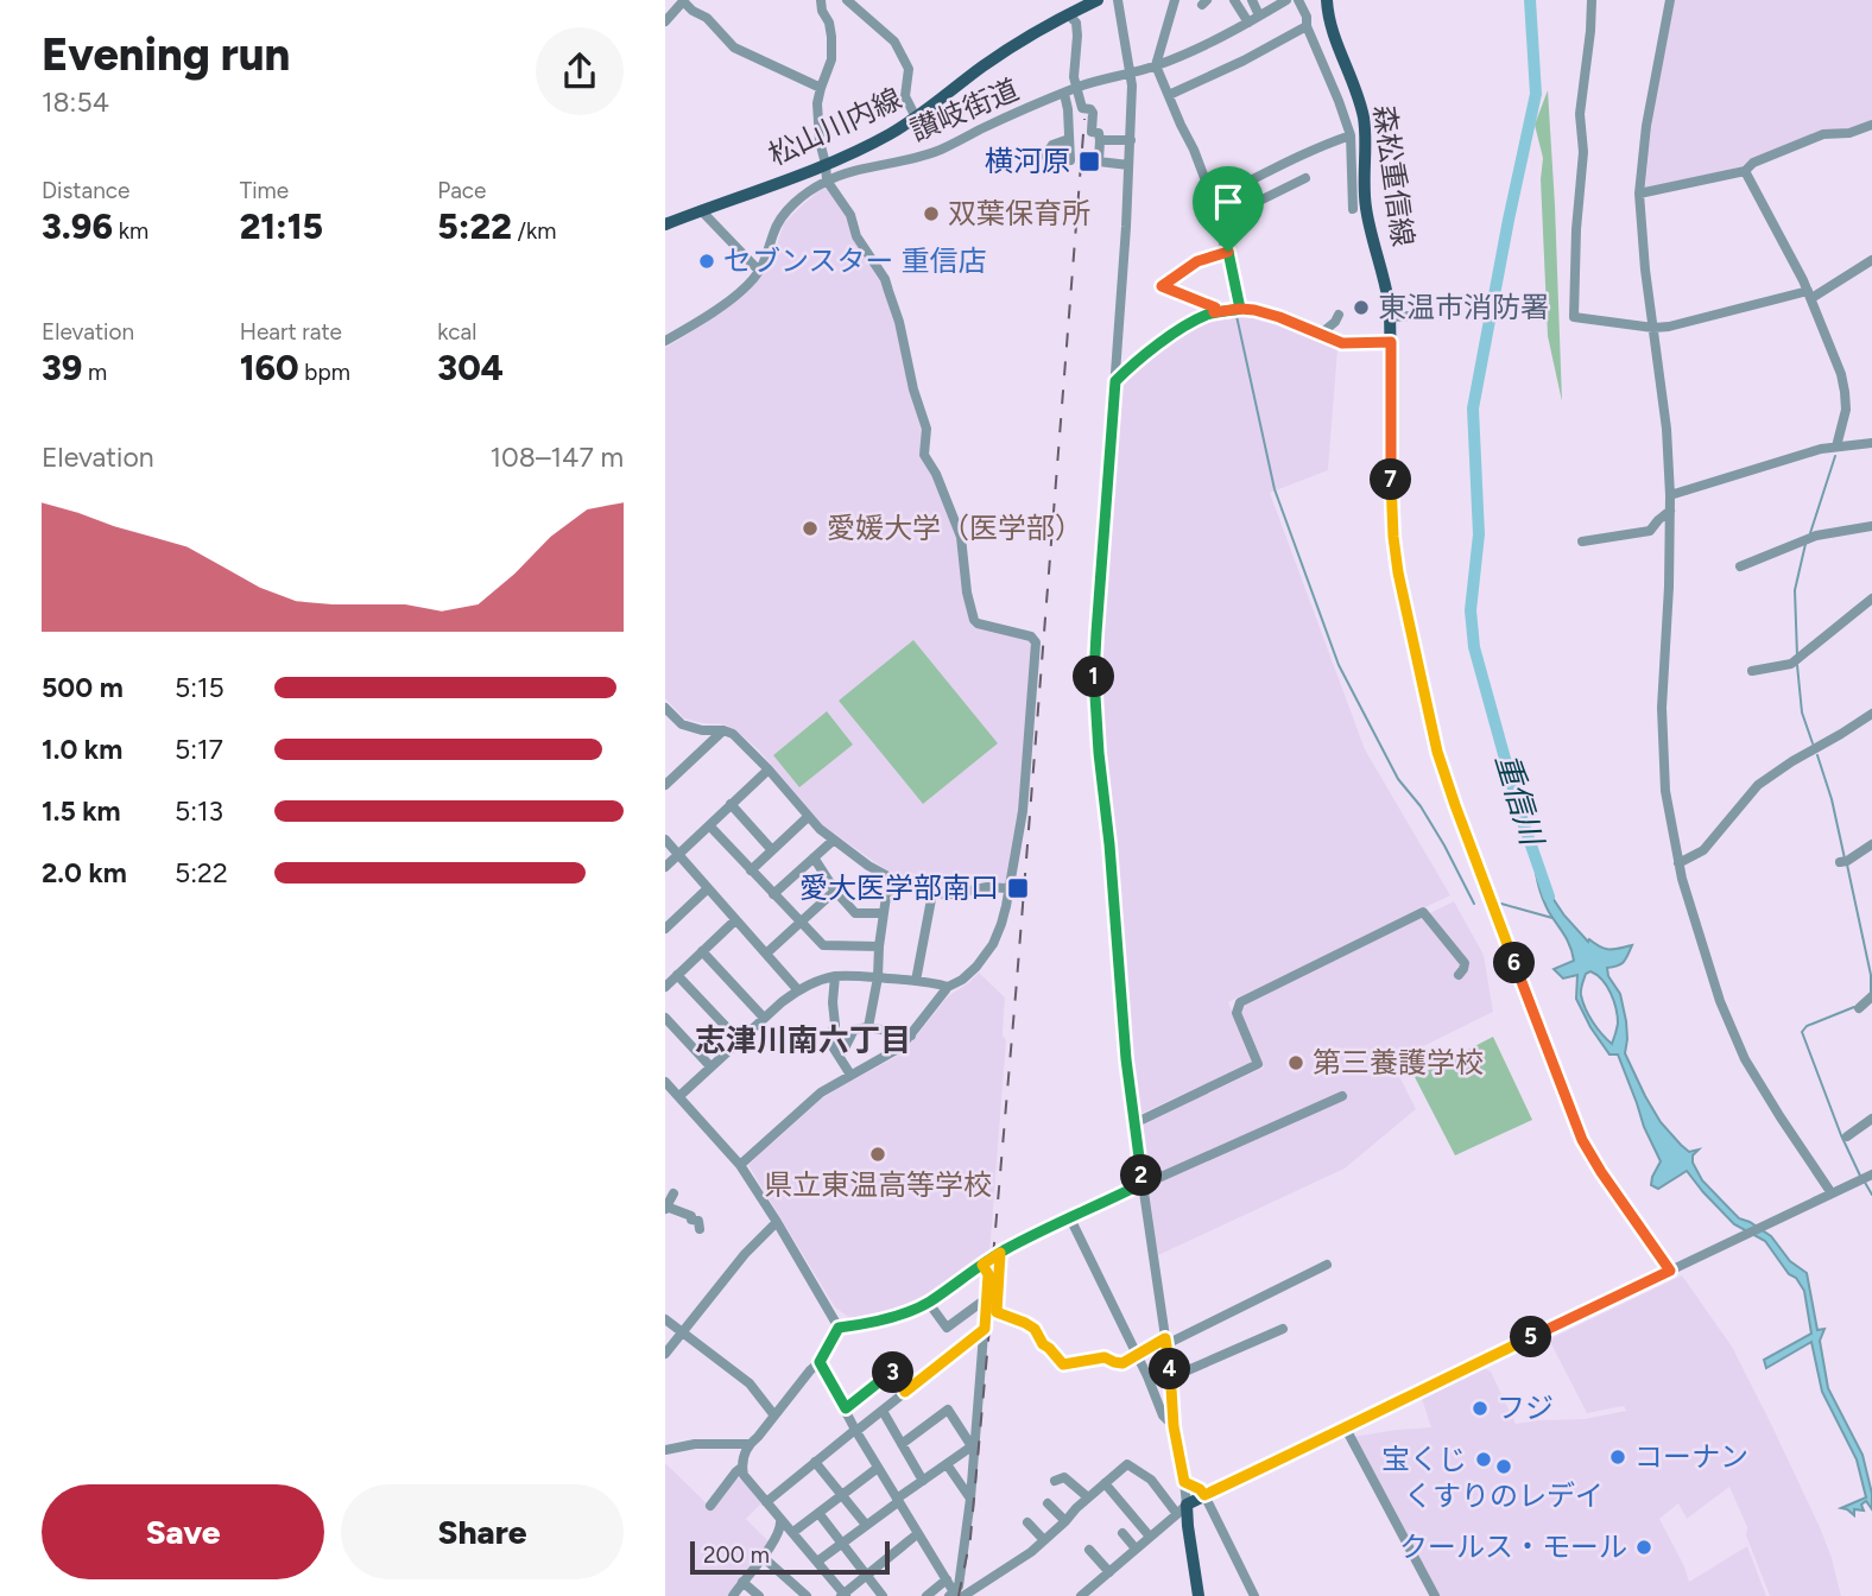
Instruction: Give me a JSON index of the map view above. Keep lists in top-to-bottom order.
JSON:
{
  "streets": {
    "main road": ["松山川内線", "森松重信線"],
    "street": ["讃岐街道"]
  },
  "districts": ["志津川南六丁目"],
  "water": ["重信川"],
  "places": {
    "transit": ["横河原", "愛大医学部南口"],
    "other": [
      "双葉保育所",
      "セブンスター 重信店",
      "東温市消防署",
      "愛媛大学（医学部）",
      "第三養護学校",
      "県立東温高等学校",
      "フジ",
      "コーナン",
      "宝くじ",
      "くすりのレデイ",
      "クールス・モール"
    ]
  },
  "scale_bar": "200 m",
  "page": {
    "heading": ["Evening run", "18:54"],
    "stats": [
      ["Distance", "3.96 km"],
      ["Time", "21:15"],
      ["Pace", "5:22 /km"],
      ["Elevation", "39 m"],
      ["Heart rate", "160 bpm"],
      ["kcal", "304"]
    ],
    "chart": ["Elevation", "108–147 m"],
    "pins": [
      "7",
      "1",
      "6",
      "2",
      "5",
      "4",
      "3"
    ],
    "list": [
      {
        "name": "500 m",
        "note": "5:15"
      },
      {
        "name": "1.0 km",
        "note": "5:17"
      },
      {
        "name": "1.5 km",
        "note": "5:13"
      },
      {
        "name": "2.0 km",
        "note": "5:22"
      }
    ],
    "buttons": ["Save", "Share"],
    "scale": "200 m"
  }
}
